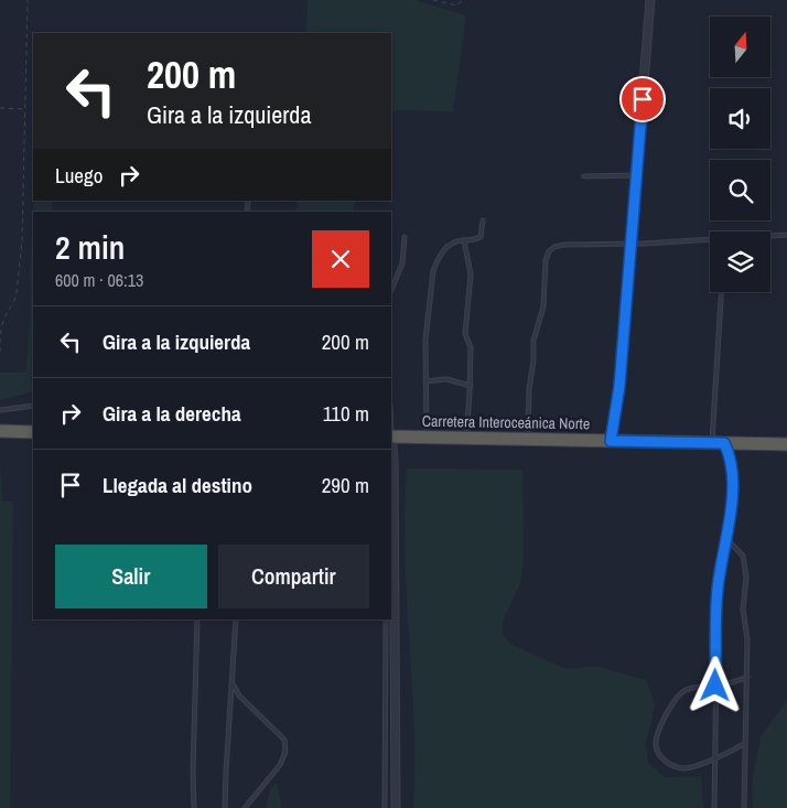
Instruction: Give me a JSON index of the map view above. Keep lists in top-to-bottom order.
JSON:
{
  "streets": {
    "highway": ["Carretera Interoceánica Norte"]
  },
  "north": "top",
  "page": {
    "turn": ["200 m", "Gira a la izquierda"],
    "then": "Luego",
    "heading": ["2 min", "600 m · 06:13"],
    "list": [
      {
        "name": "Gira a la izquierda",
        "value": "200 m"
      },
      {
        "name": "Gira a la derecha",
        "value": "110 m"
      },
      {
        "name": "Llegada al destino",
        "value": "290 m"
      }
    ],
    "buttons": ["Salir", "Compartir"]
  }
}
